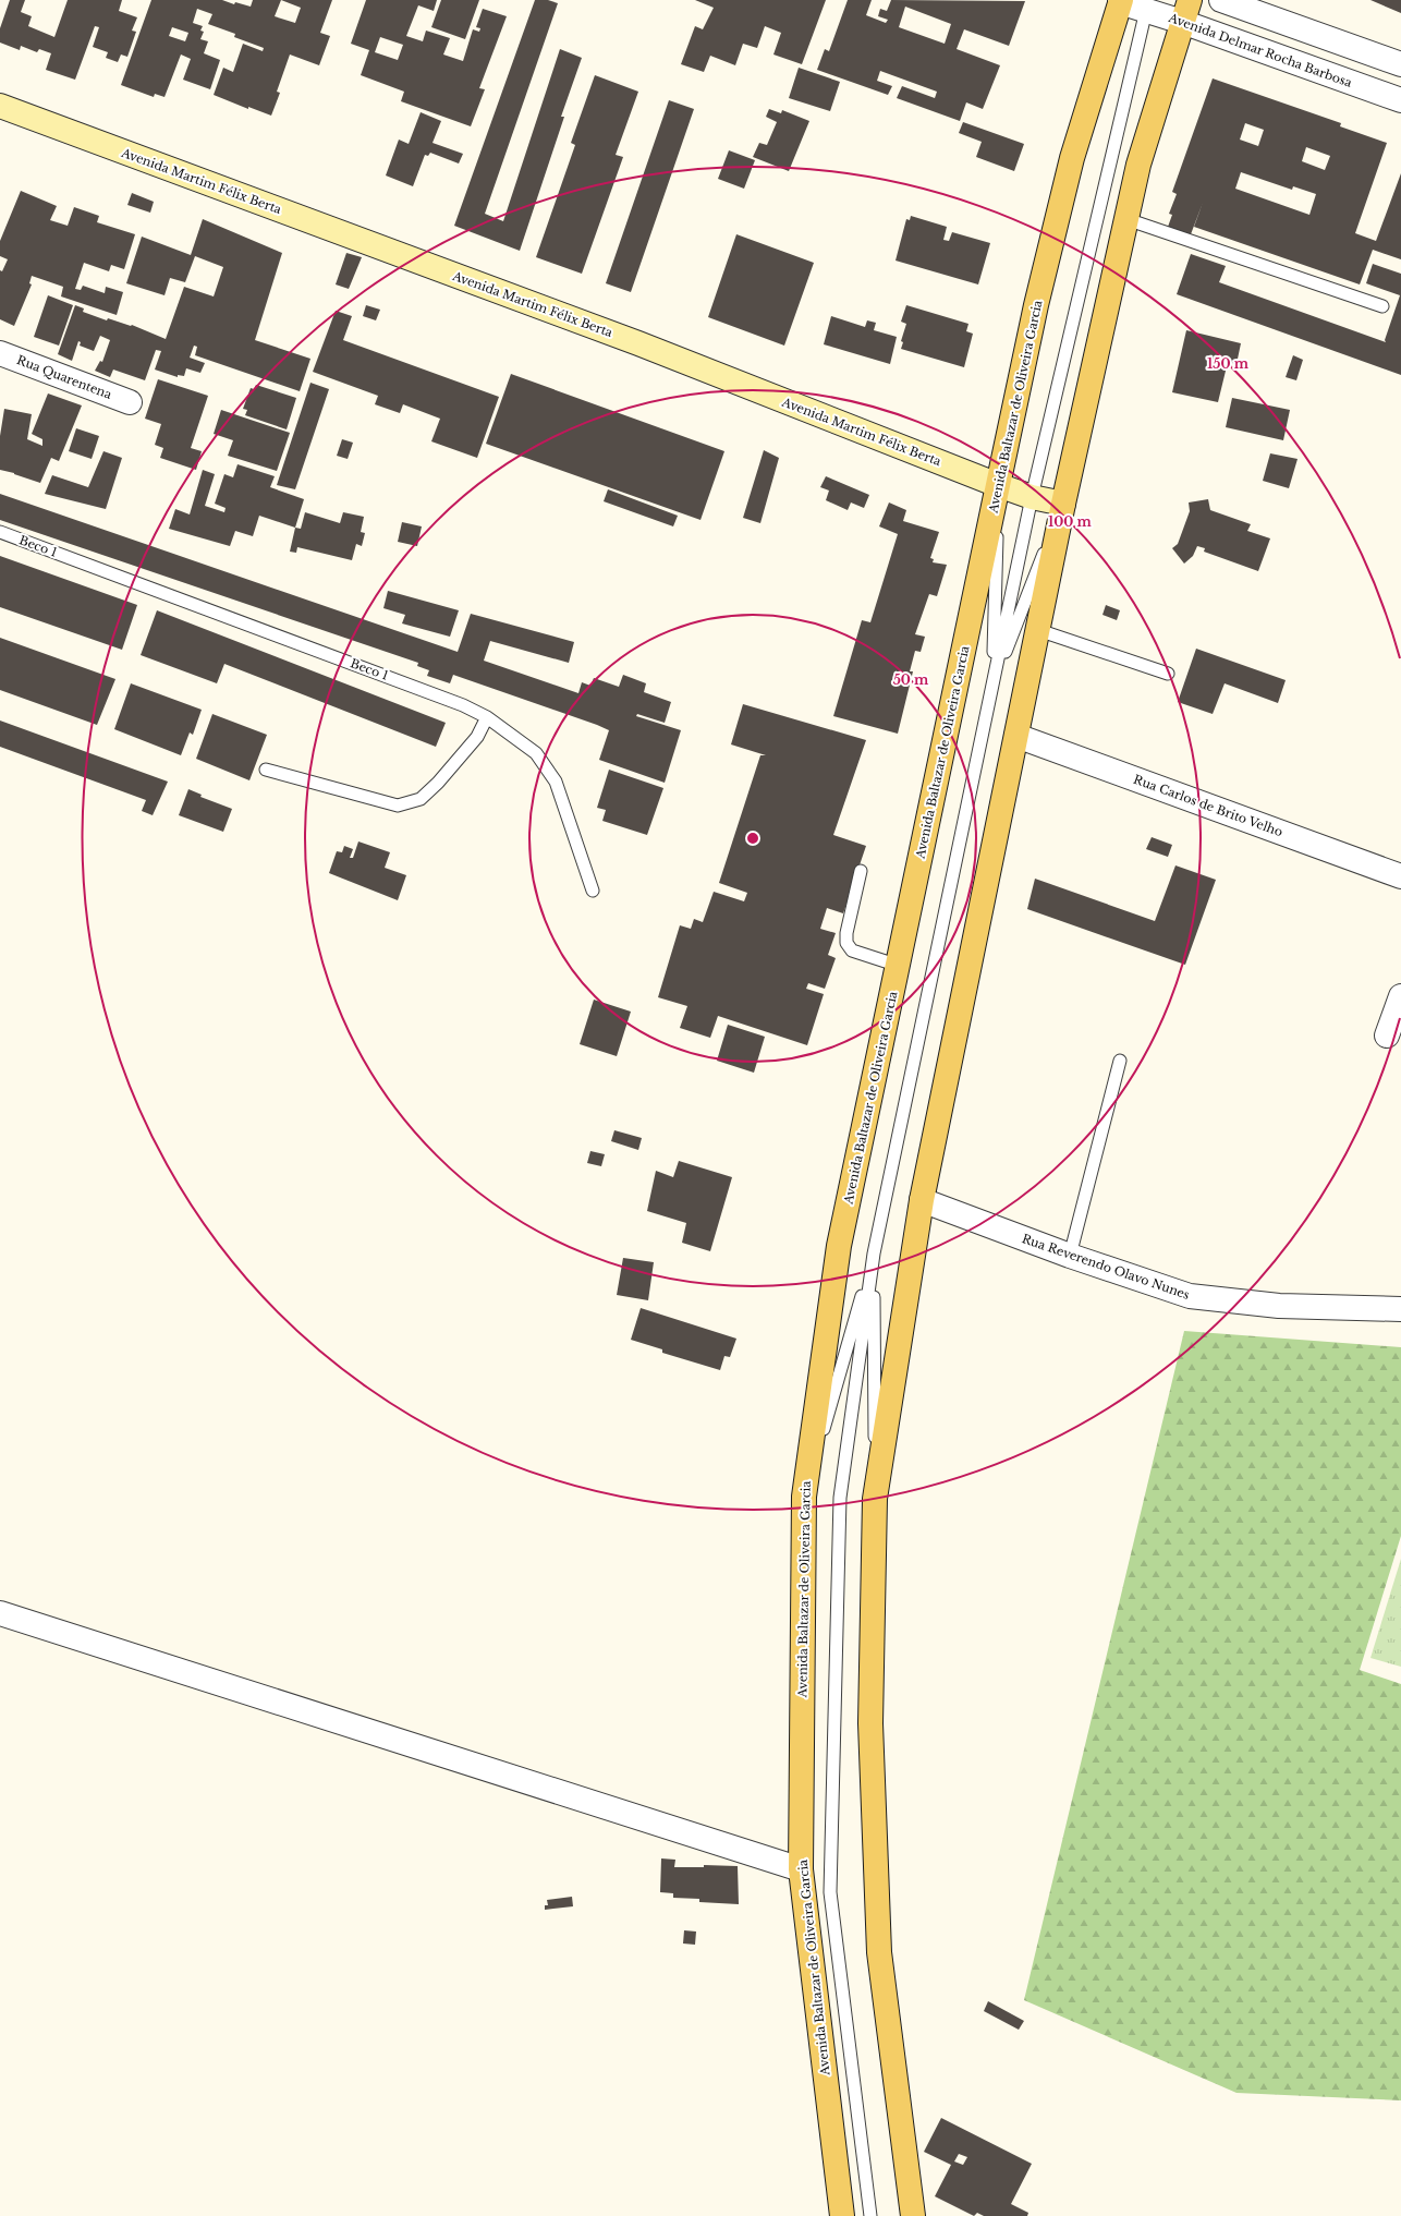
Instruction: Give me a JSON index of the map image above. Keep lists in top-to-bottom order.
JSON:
{
  "streets": {
    "main road": ["Avenida Martim Félix Berta", "Avenida Baltazar de Oliveira Garcia"],
    "street": [
      "Avenida Delmar Rocha Barbosa",
      "Rua Quarentena",
      "Rua Carlos de Brito Velho",
      "Rua Reverendo Olavo Nunes"
    ],
    "lane": ["Beco 1"]
  },
  "crossings": [
    ["Avenida Delmar Rocha Barbosa", "Avenida Baltazar de Oliveira Garcia"],
    ["Avenida Martim Félix Berta", "Avenida Baltazar de Oliveira Garcia"]
  ],
  "rings": ["150 m", "100 m", "50 m"]
}
